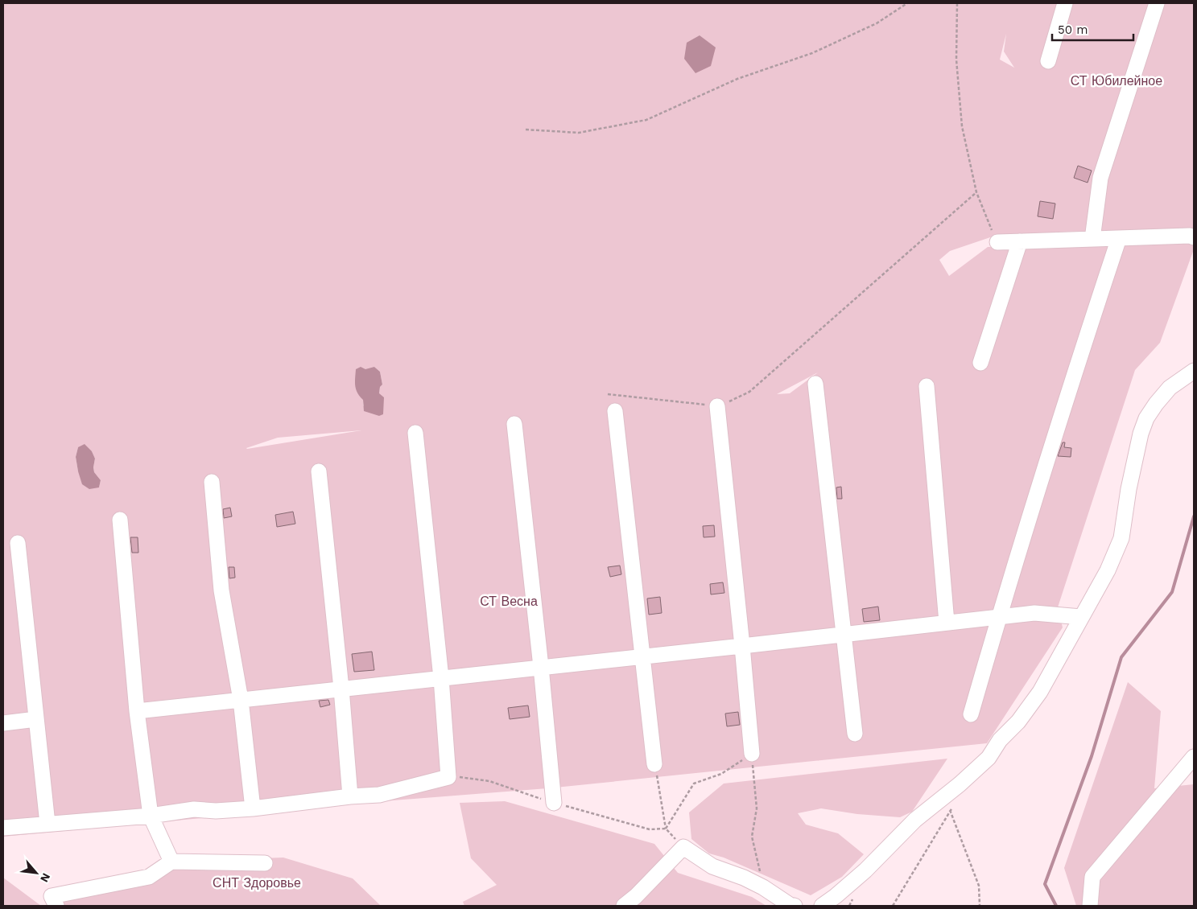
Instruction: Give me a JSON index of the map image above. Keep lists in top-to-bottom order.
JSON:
{
  "parks": ["СТ Юбилейное", "СТ Весна", "СНТ Здоровье"],
  "scale_bar": "50 m",
  "north": "bottom right"
}
